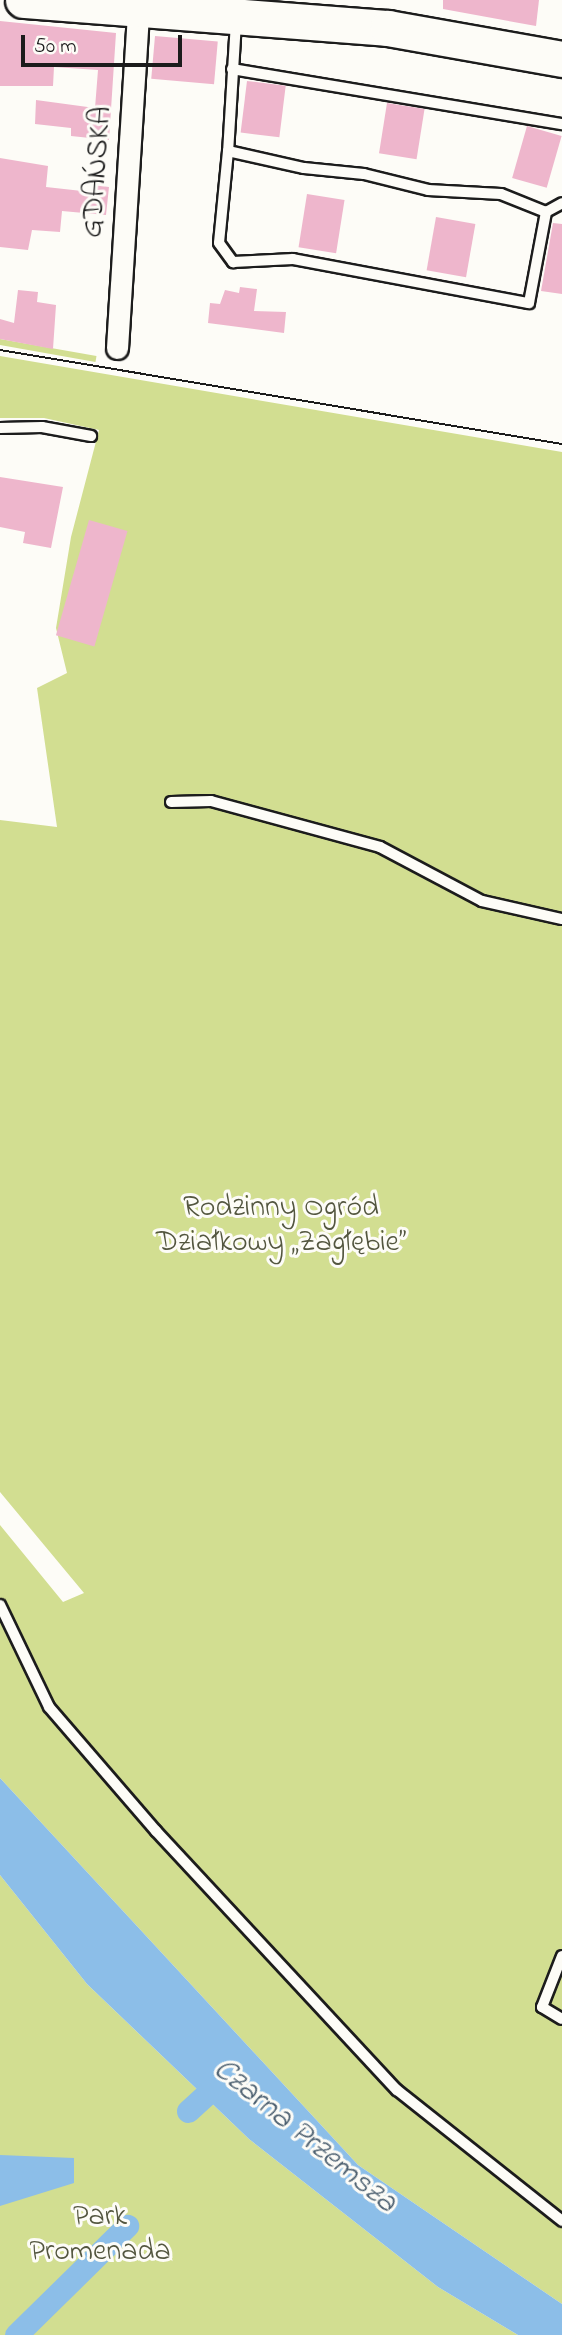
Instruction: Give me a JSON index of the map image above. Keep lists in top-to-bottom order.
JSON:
{
  "streets": {
    "street": ["GDAŃSKA"]
  },
  "water": ["Czarna Przemsza"],
  "parks": ["Rodzinny Ogród Działkowy „Zagłębie”", "Park Promenada"],
  "scale_bar": "50 m"
}
